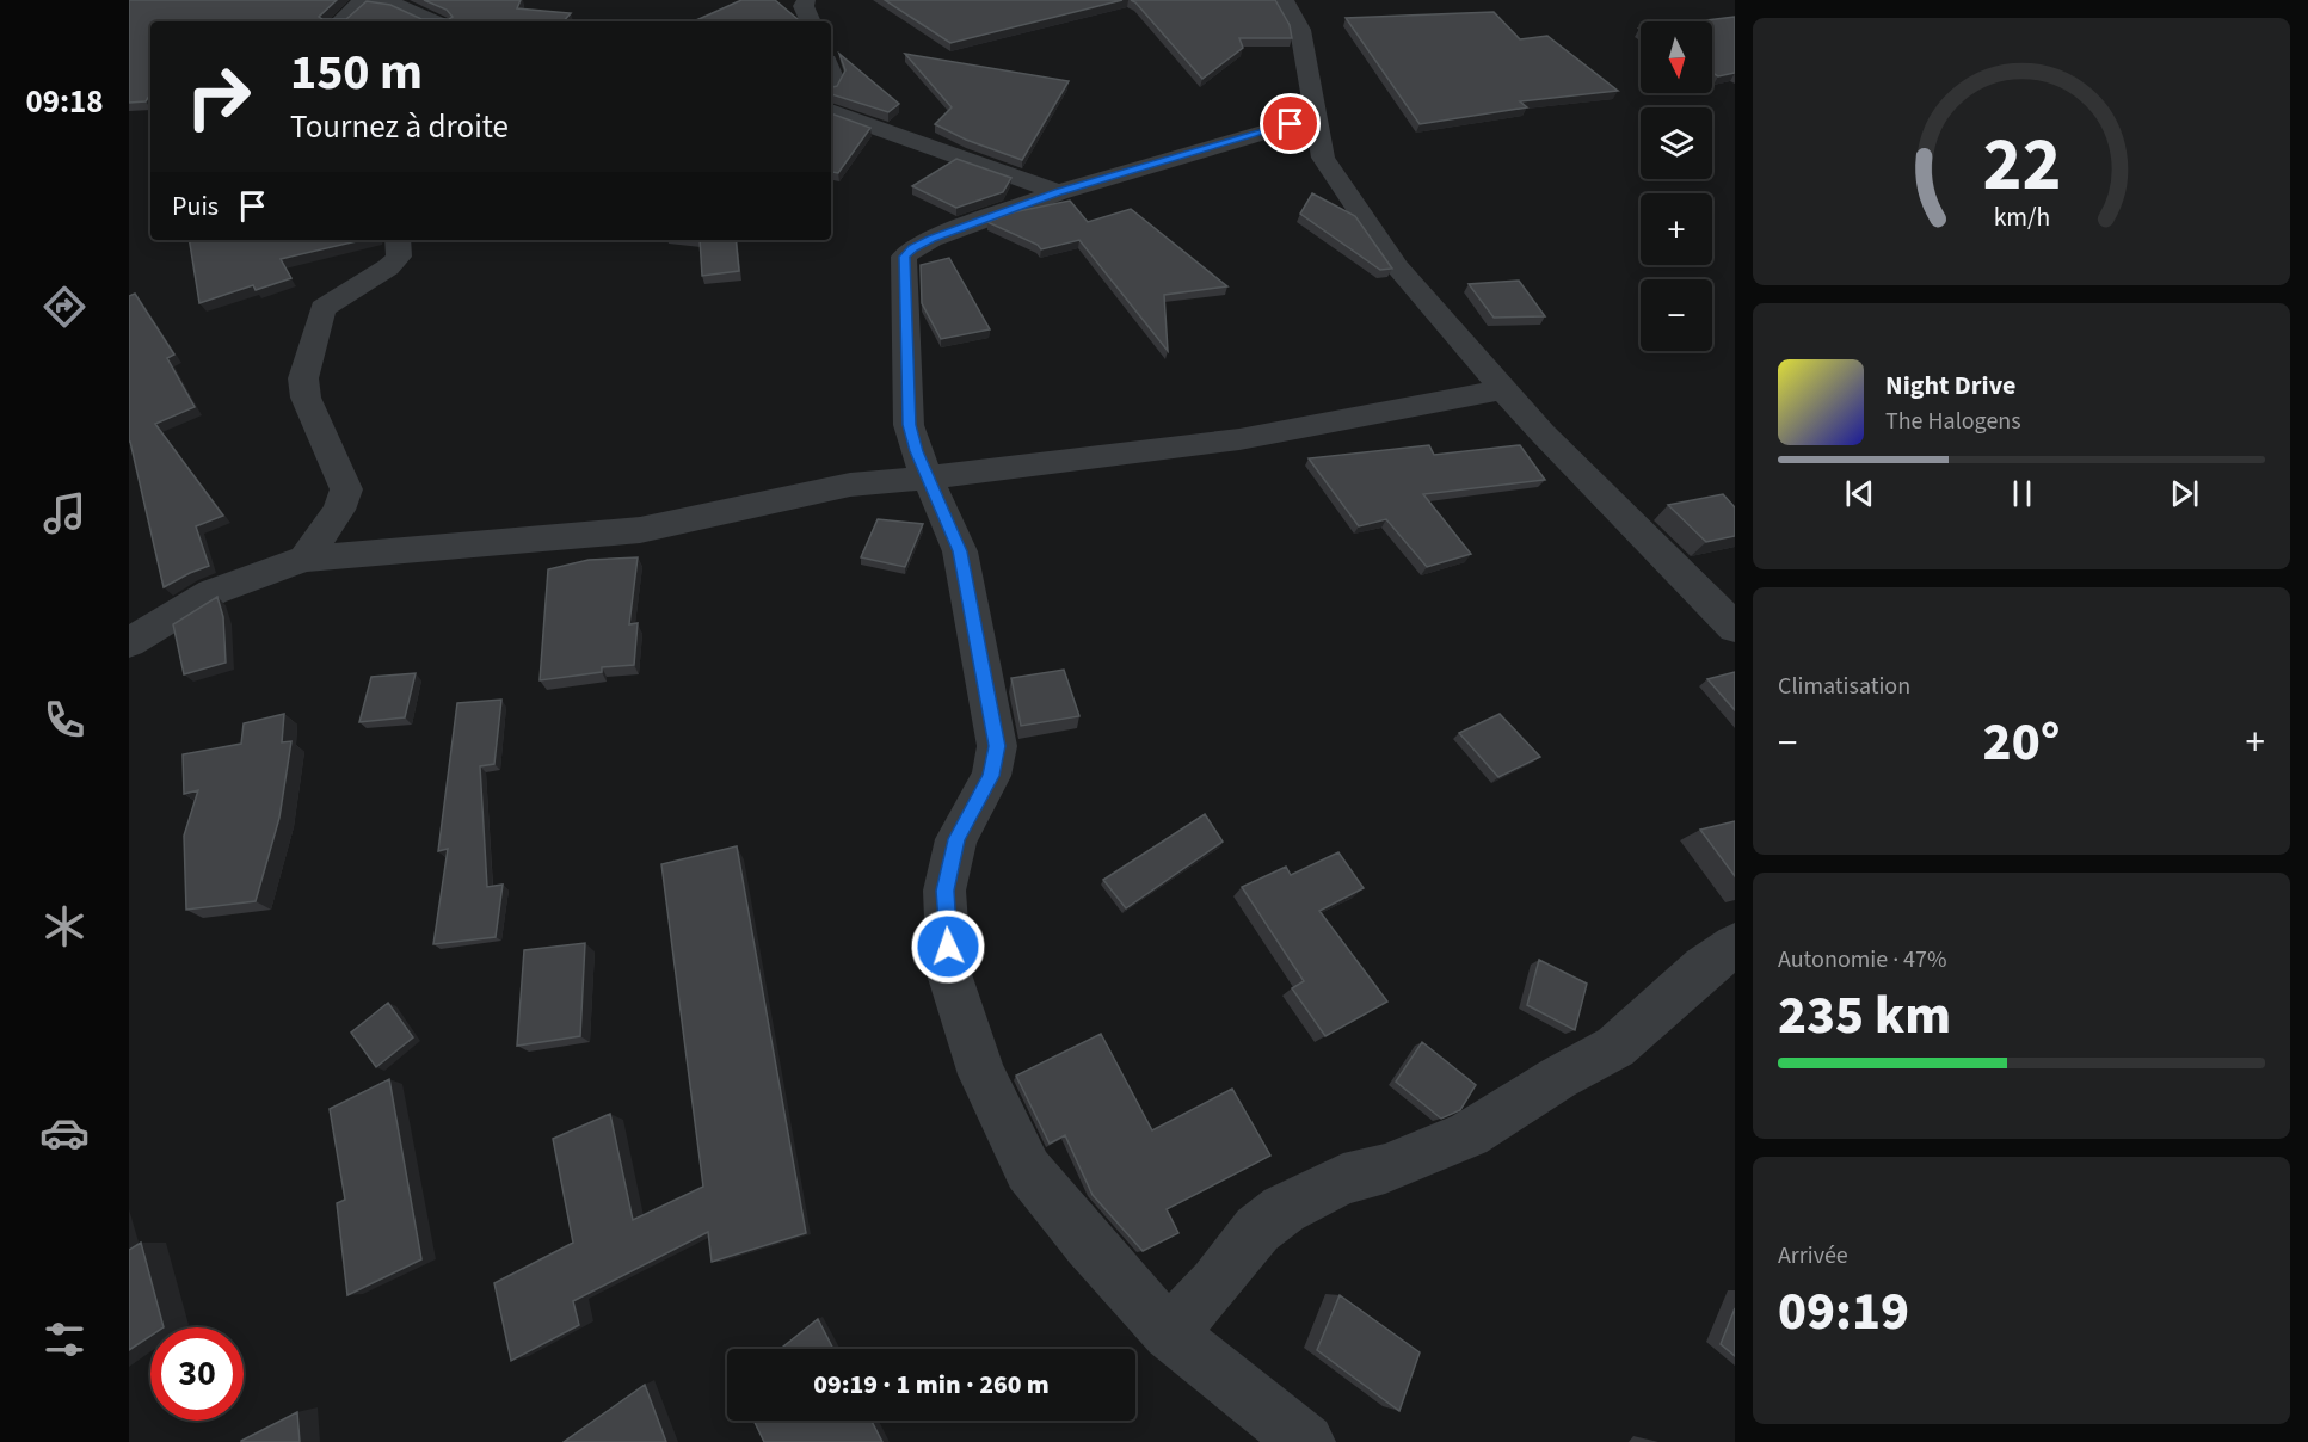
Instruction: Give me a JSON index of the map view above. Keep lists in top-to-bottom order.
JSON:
{
  "north": "bottom",
  "page": {
    "tabs": "09:18",
    "map_buttons": ["+", "−"],
    "turn": ["150 m", "Tournez à droite"],
    "then": "Puis",
    "song": ["Night Drive", "The Halogens"],
    "tile": [
      "Climatisation",
      ["Autonomie · 47%", "235 km"],
      ["Arrivée", "09:19"]
    ],
    "heat": ["−", "20°", "+"],
    "limit": "30",
    "trip": "09:19 · 1 min · 260 m",
    "gauge": ["22", "km/h"]
  }
}
